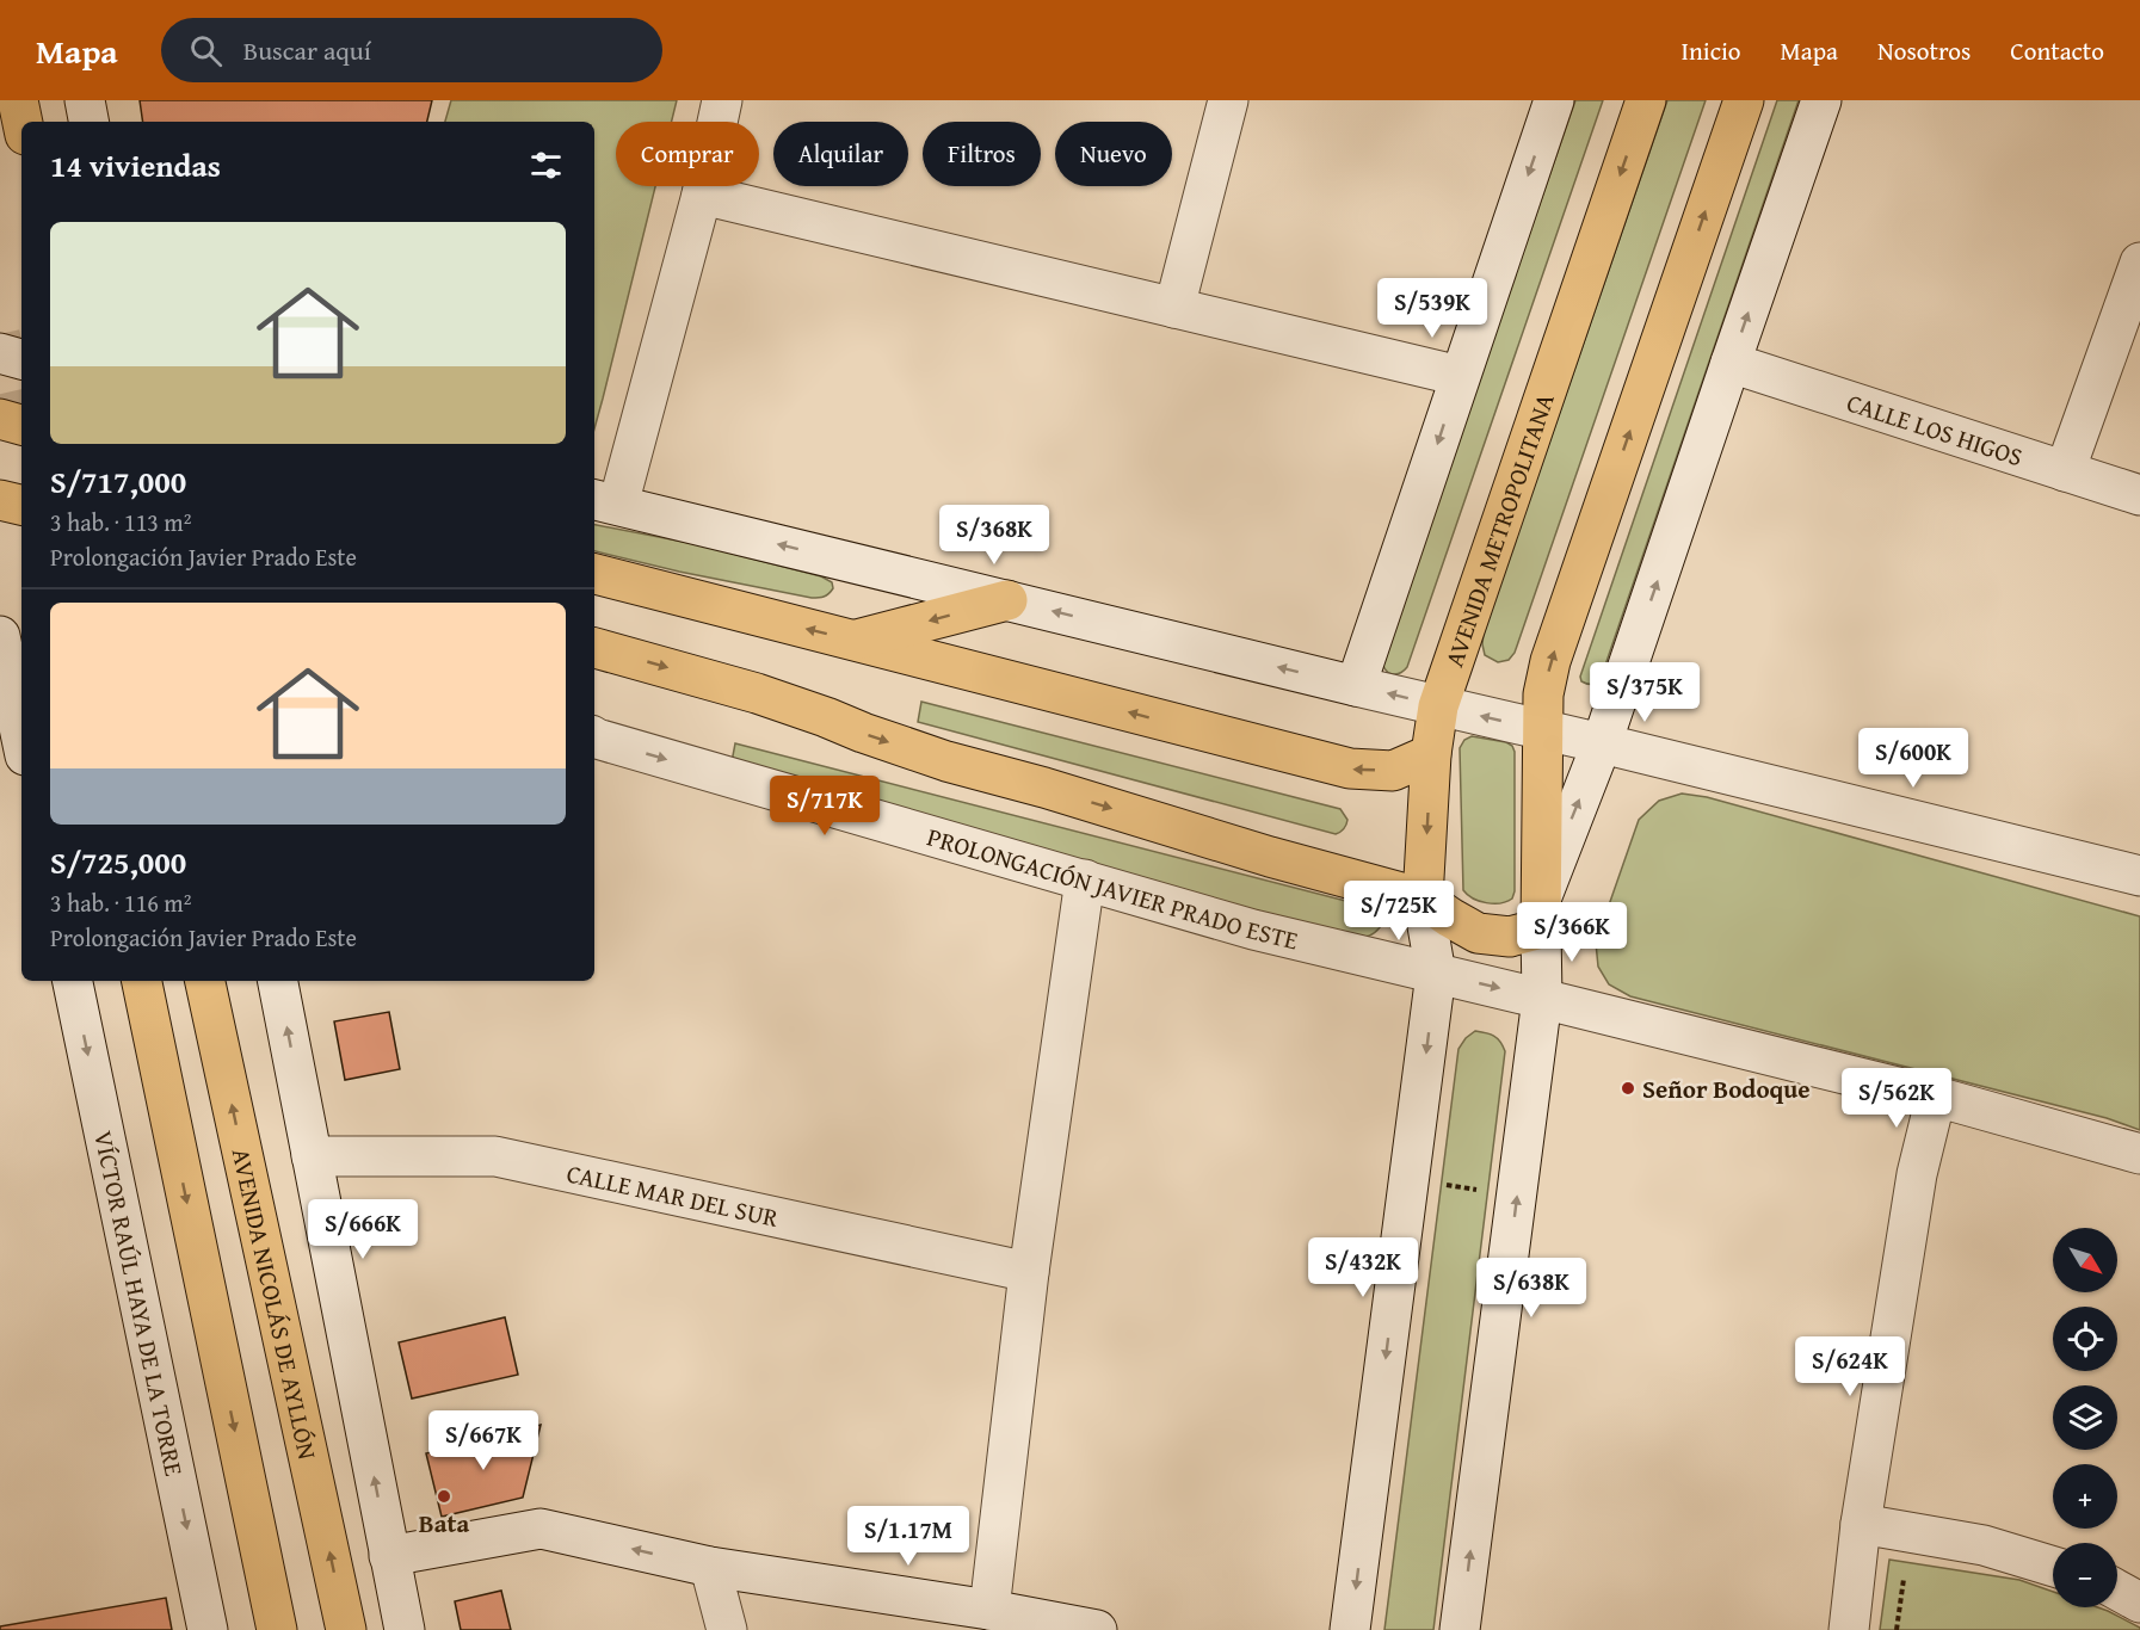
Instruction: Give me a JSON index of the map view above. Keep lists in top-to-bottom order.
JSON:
{
  "streets": {
    "main road": ["AVENIDA METROPOLITANA", "AVENIDA NICOLÁS DE AYLLÓN"],
    "street": [
      "CALLE LOS HIGOS",
      "PROLONGACIÓN JAVIER PRADO ESTE",
      "CALLE MAR DEL SUR",
      "VÍCTOR RAÚL HAYA DE LA TORRE"
    ]
  },
  "crossings": [
    ["AVENIDA METROPOLITANA", "PROLONGACIÓN JAVIER PRADO ESTE"]
  ],
  "places": ["Señor Bodoque", "Bata"],
  "north": "bottom right",
  "page": {
    "header": "Mapa",
    "search": "Buscar aquí",
    "nav": [
      "Inicio",
      "Mapa",
      "Nosotros",
      "Contacto"
    ],
    "chip": [
      "Comprar",
      "Alquilar",
      "Filtros",
      "Nuevo"
    ],
    "heading": "14 viviendas",
    "list": [
      {
        "name": "S/717,000",
        "note": "3 hab. · 113 m² · Prolongación Javier Prado Este"
      },
      {
        "name": "S/725,000",
        "note": "3 hab. · 116 m² · Prolongación Javier Prado Este"
      }
    ],
    "price": [
      "S/539K",
      "S/368K",
      "S/375K",
      "S/600K",
      "S/717K",
      "S/725K",
      "S/366K",
      "S/562K",
      "S/666K",
      "S/432K",
      "S/638K",
      "S/624K",
      "S/667K",
      "S/1.17M"
    ],
    "map_buttons": ["+", "−"]
  }
}
